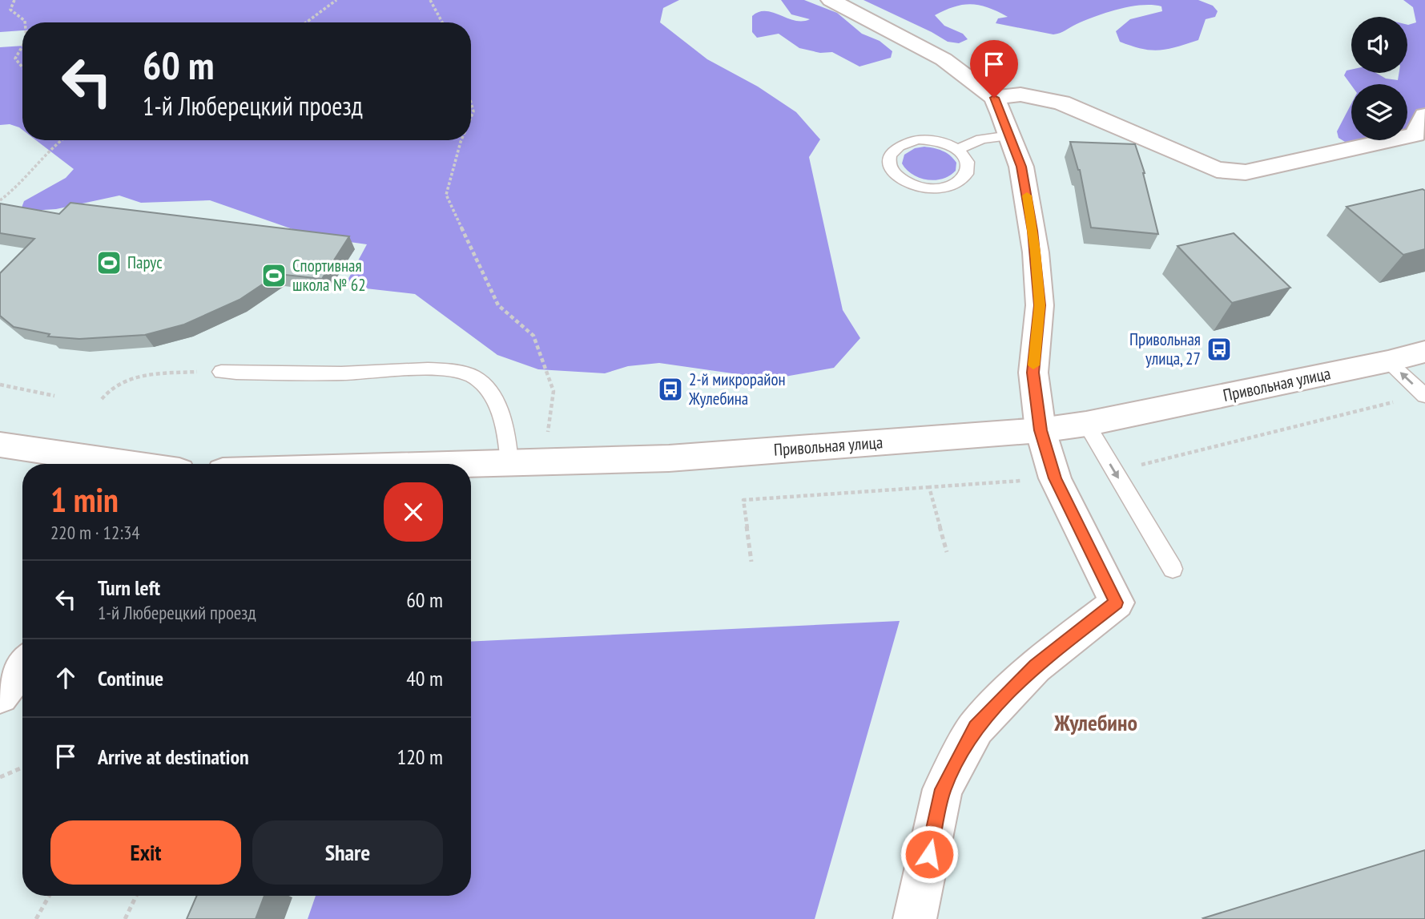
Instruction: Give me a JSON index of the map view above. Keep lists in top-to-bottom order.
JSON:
{
  "streets": {
    "street": ["Привольная улица"]
  },
  "districts": ["Жулебино"],
  "places": {
    "sports": ["Парус", "Спортивная школа № 62"],
    "bus stop": ["Привольная улица, 27", "2-й микрорайон Жулебина"]
  },
  "page": {
    "turn": ["60 m", "1-й Люберецкий проезд"],
    "heading": ["1 min", "220 m · 12:34"],
    "list": [
      {
        "name": "Turn left",
        "note": "1-й Люберецкий проезд",
        "value": "60 m"
      },
      {
        "name": "Continue",
        "value": "40 m"
      },
      {
        "name": "Arrive at destination",
        "value": "120 m"
      }
    ],
    "buttons": ["Exit", "Share"]
  }
}
